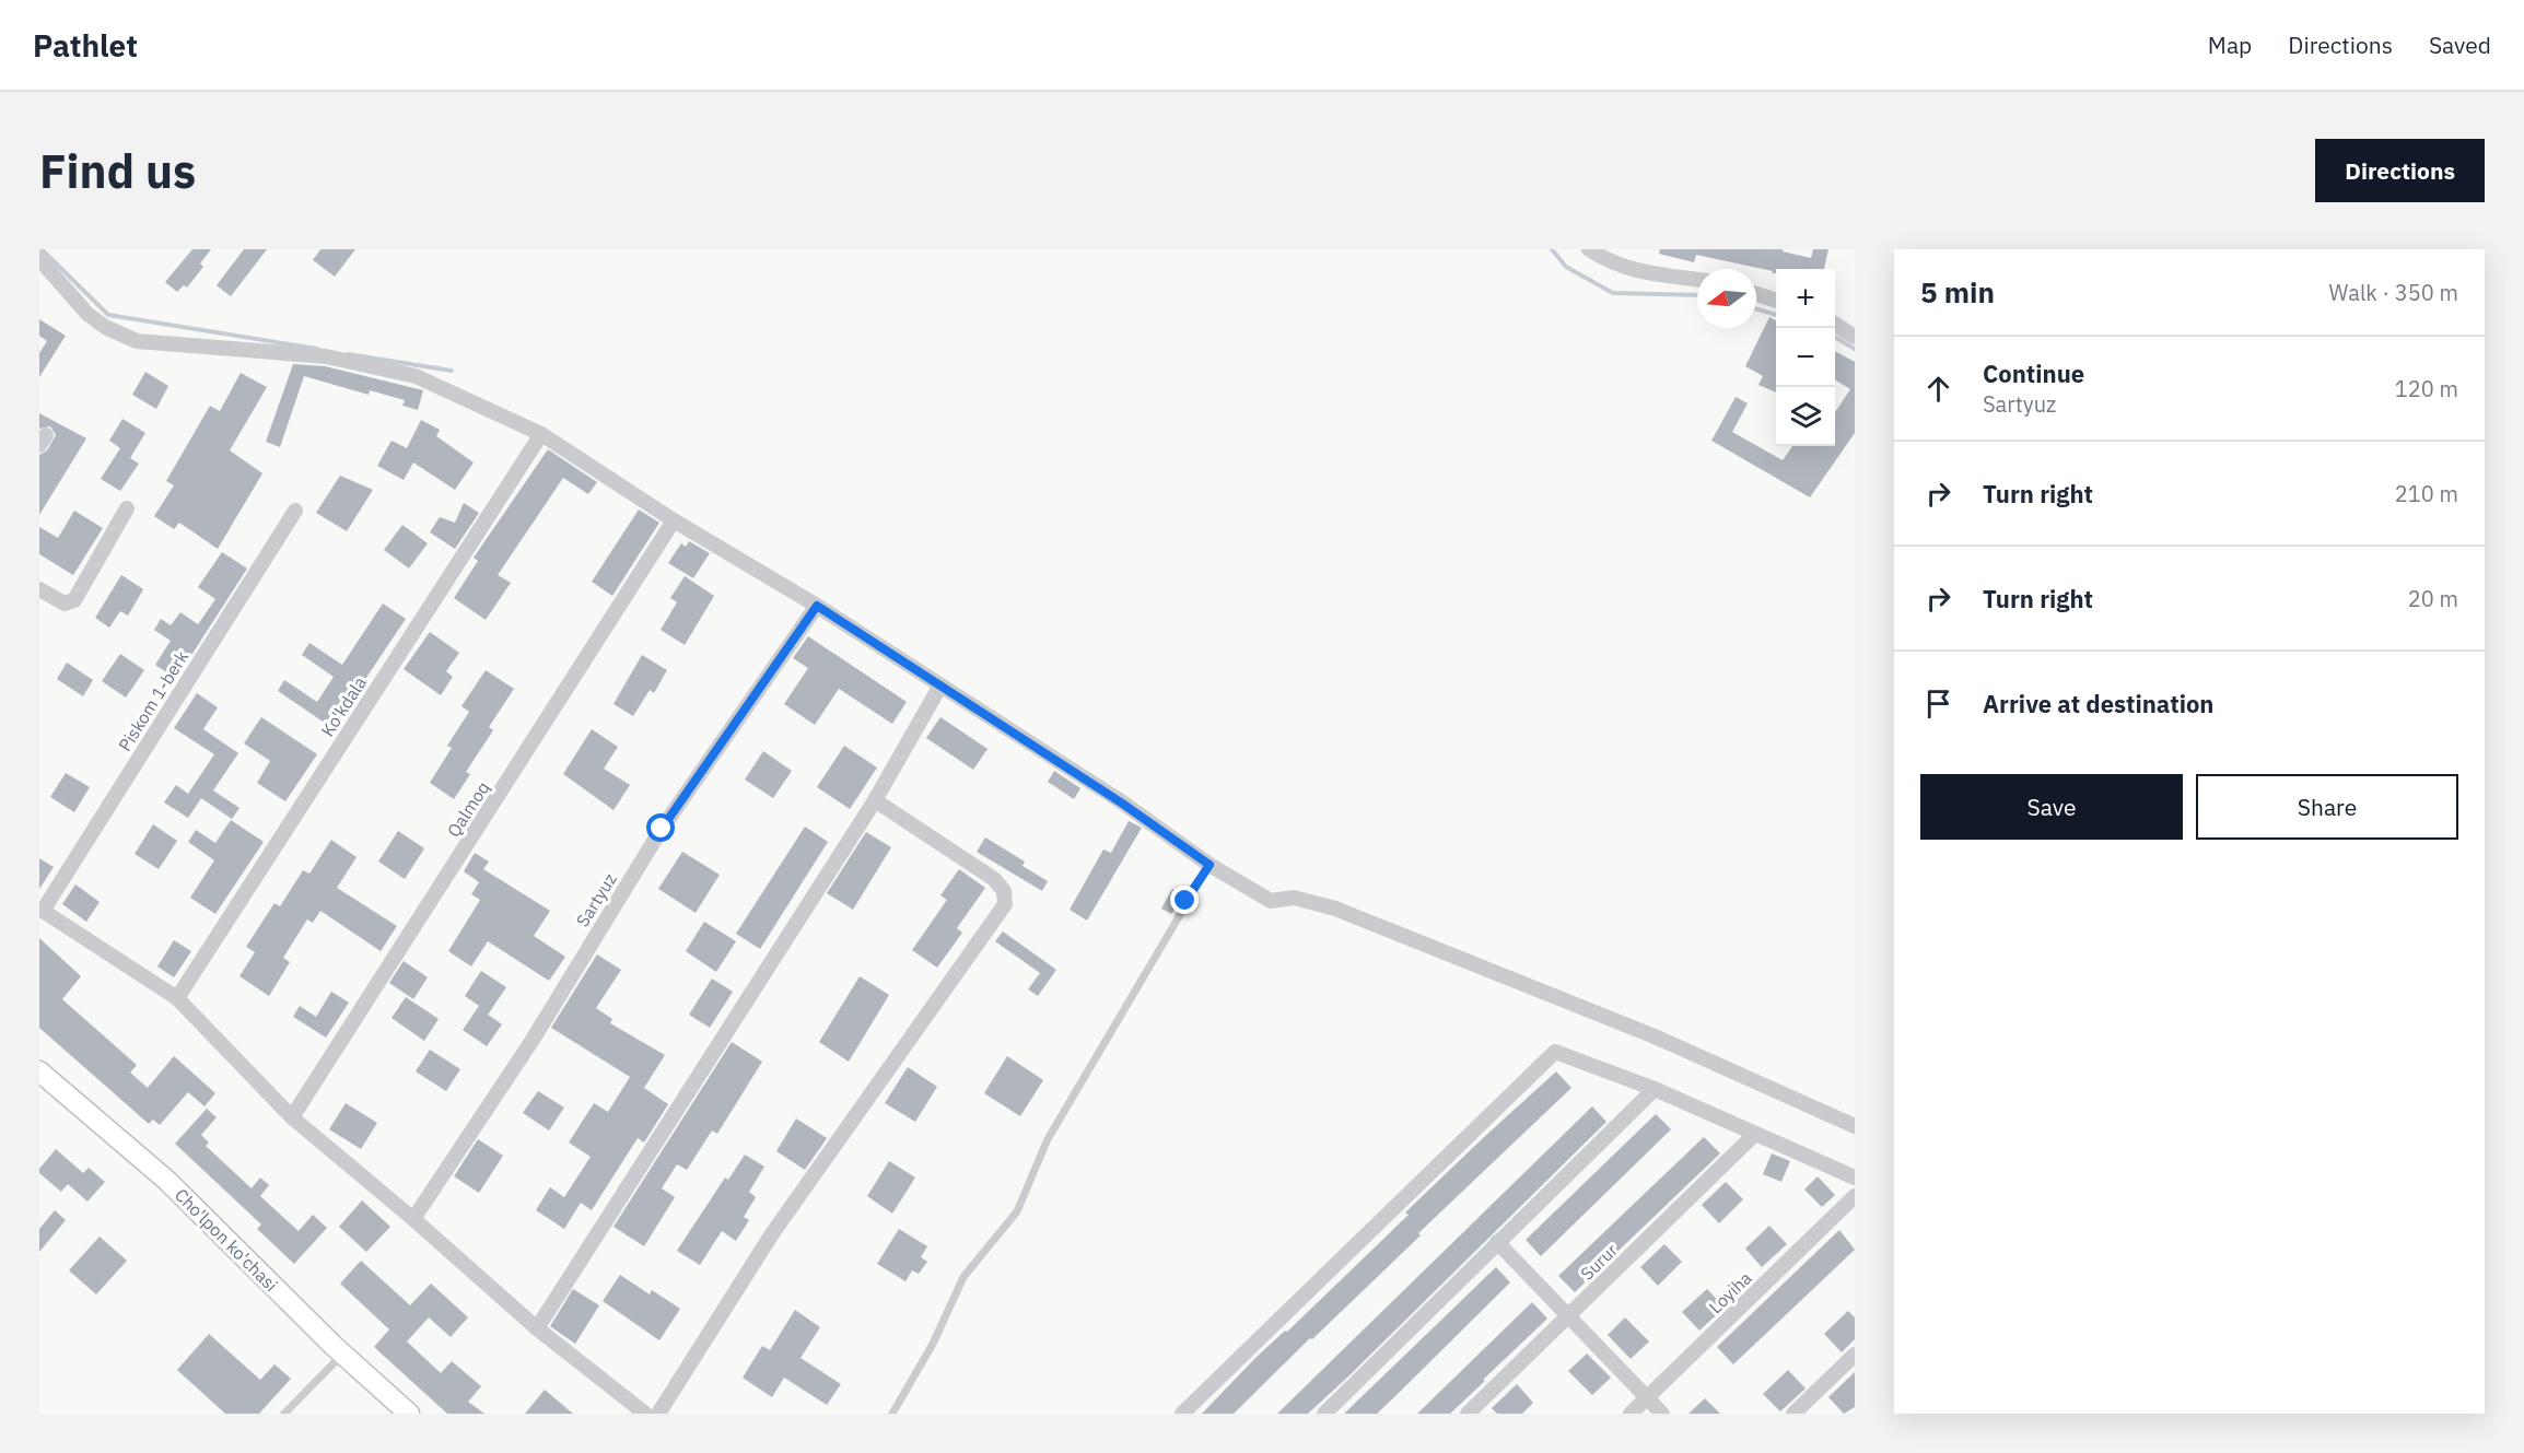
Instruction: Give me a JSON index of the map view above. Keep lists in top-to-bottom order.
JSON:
{
  "streets": {
    "main road": ["Cho'lpon ko'chasi"],
    "street": [
      "Piskom 1-berk",
      "Ko'kdala",
      "Qalmoq",
      "Sartyuz",
      "Surur",
      "Loyiha"
    ]
  },
  "north": "left",
  "page": {
    "header": "Pathlet",
    "nav": ["Map", "Directions", "Saved"],
    "buttons": [
      "Directions",
      ["Save", "Share"]
    ],
    "title": "Find us",
    "heading": ["5 min", "Walk · 350 m"],
    "map_buttons": ["+", "−"],
    "list": [
      ["Continue", "Sartyuz", "120 m"],
      ["Turn right", "210 m"],
      ["Turn right", "20 m"],
      "Arrive at destination"
    ]
  }
}
